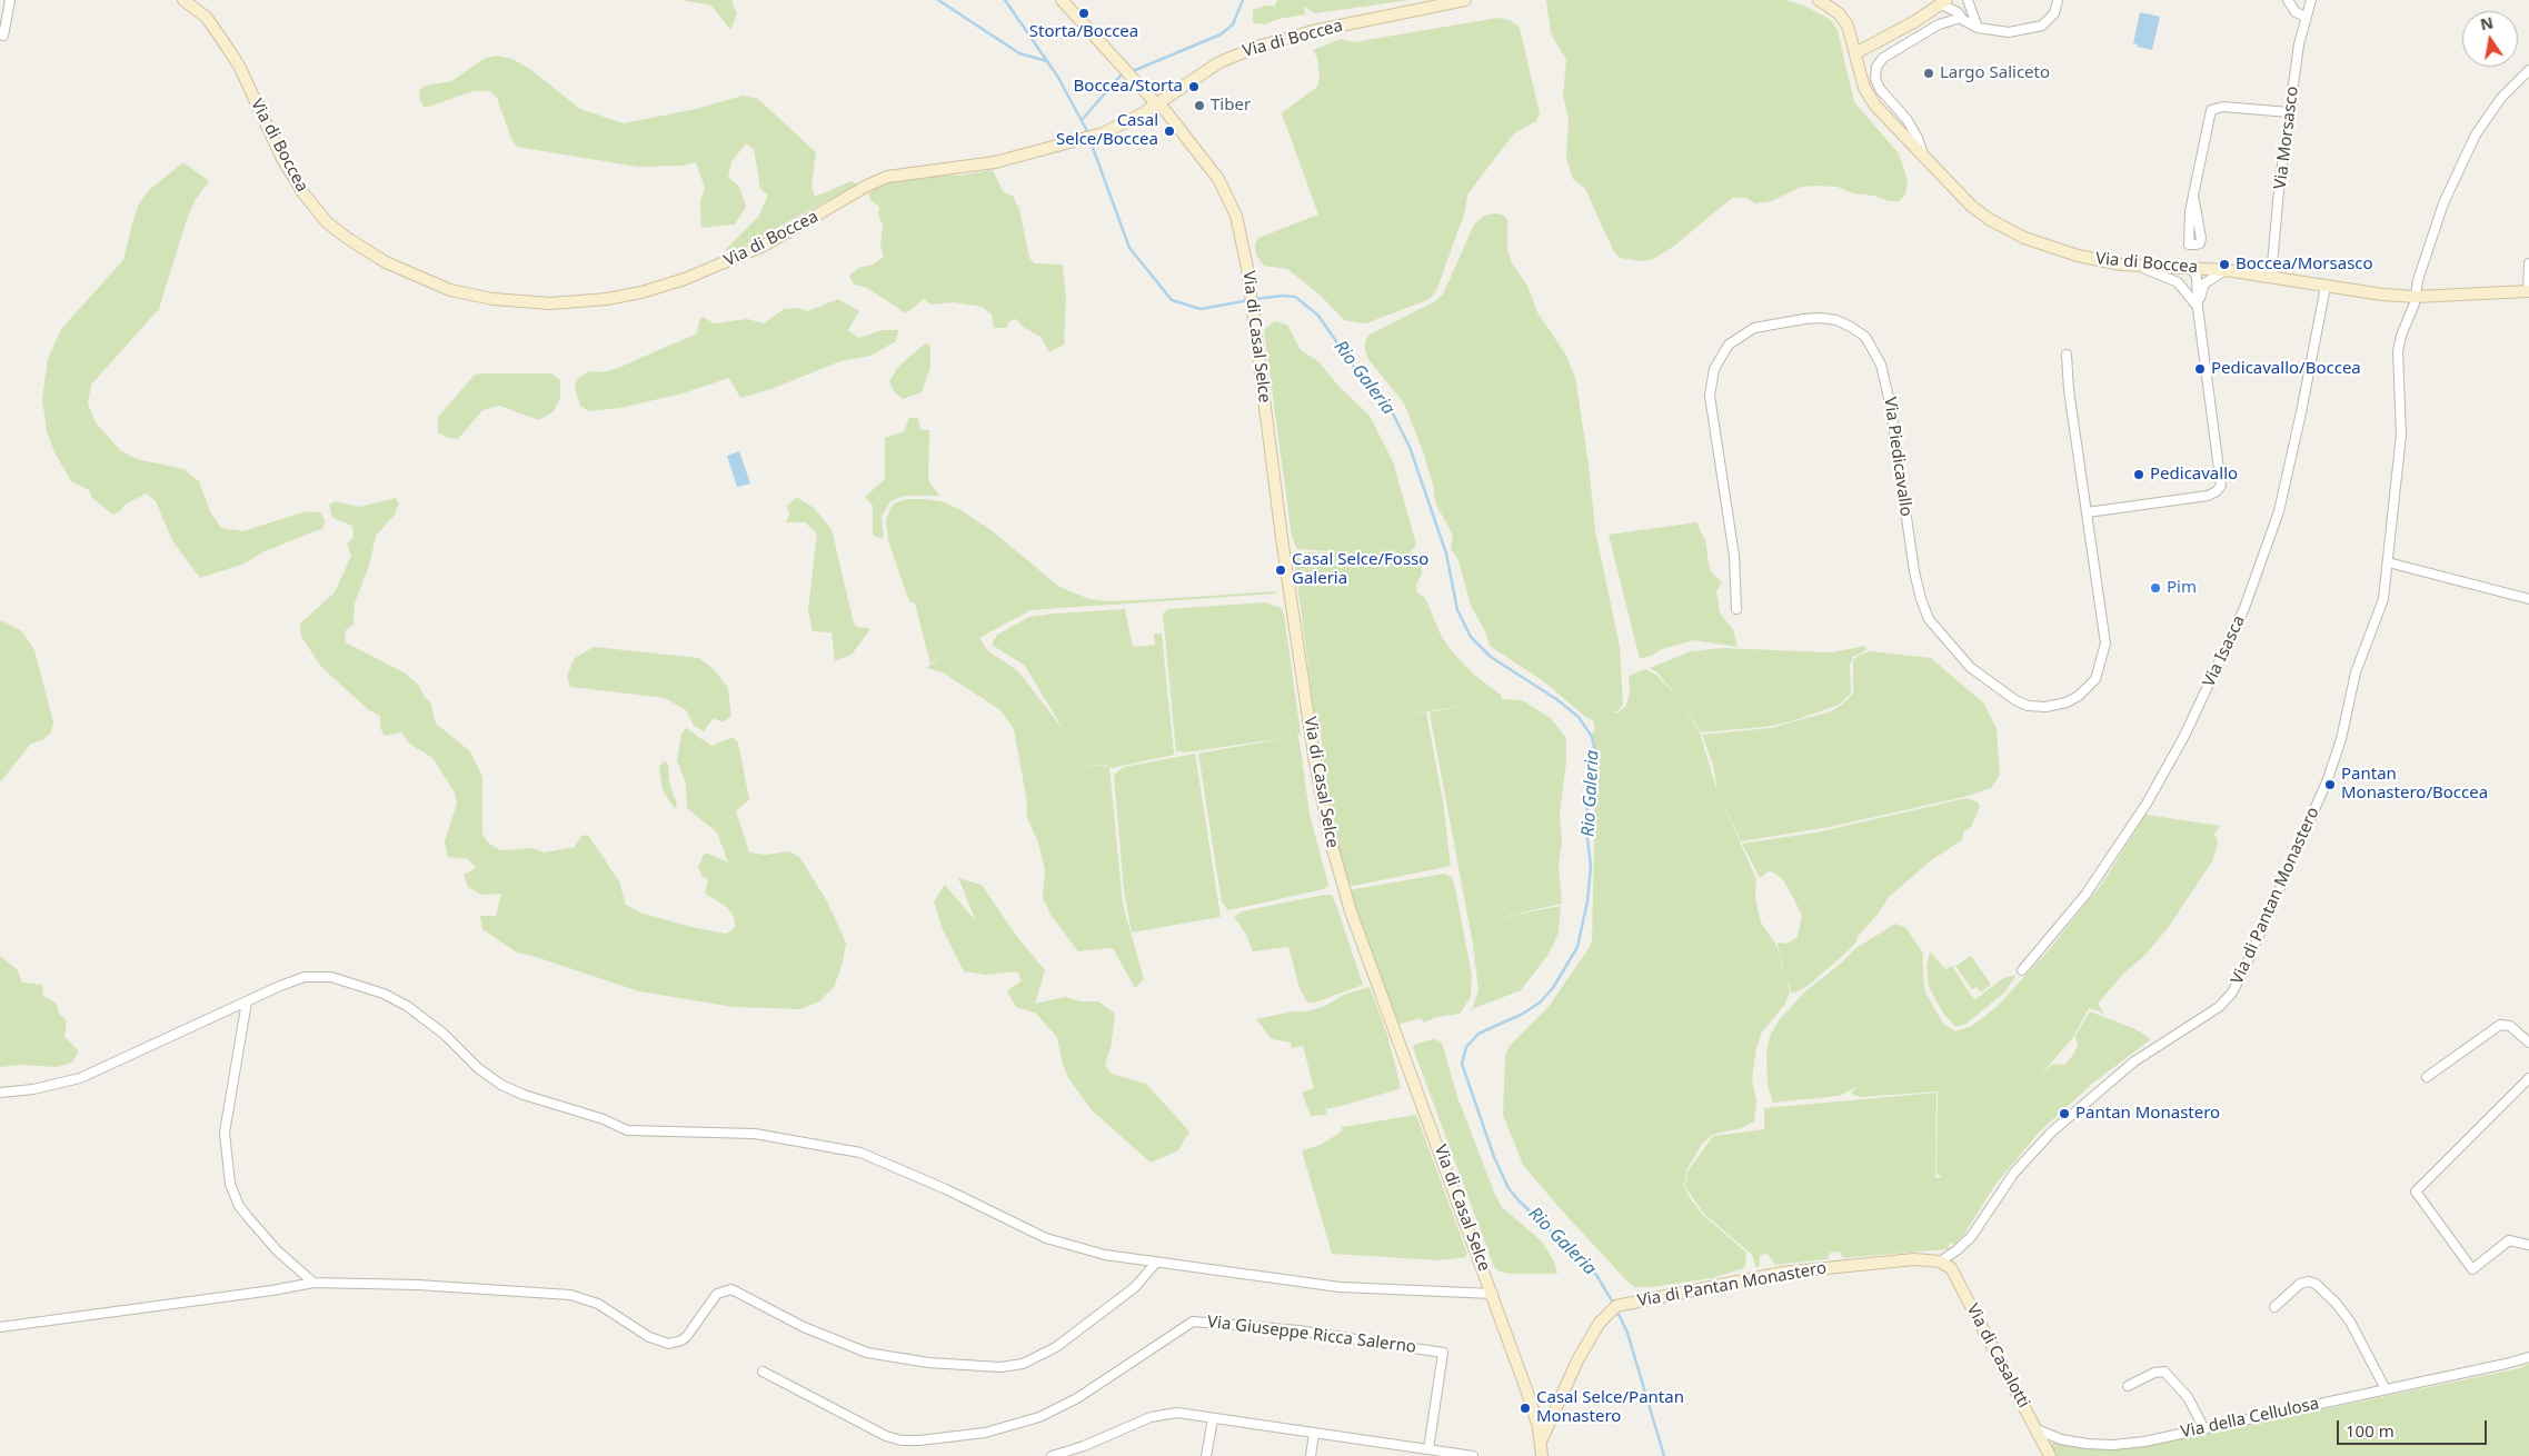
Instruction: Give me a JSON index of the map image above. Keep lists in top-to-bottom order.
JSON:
{
  "streets": {
    "main road": [
      "Via di Boccea",
      "Via di Casal Selce",
      "Via di Pantan Monastero",
      "Via di Casalotti"
    ],
    "street": [
      "Via Morsasco",
      "Via Piedicavallo",
      "Via Isasca",
      "Via Giuseppe Ricca Salerno",
      "Via della Cellulosa"
    ]
  },
  "crossings": [
    ["Via di Boccea", "Via Morsasco"],
    ["Via di Boccea", "Via di Casal Selce"],
    ["Via di Boccea", "Via Isasca"],
    ["Via di Boccea", "Via di Pantan Monastero"],
    ["Via di Casal Selce", "Via di Pantan Monastero"],
    ["Via di Pantan Monastero", "Via di Casalotti"],
    ["Via di Casalotti", "Via della Cellulosa"]
  ],
  "water": ["Rio Galeria"],
  "places": [
    "Storta/Boccea",
    "Largo Saliceto",
    "Boccea/Storta",
    "Tiber",
    "Casal Selce/Boccea",
    "Boccea/Morsasco",
    "Pedicavallo/Boccea",
    "Pedicavallo",
    "Casal Selce/Fosso Galeria",
    "Pim",
    "Pantan Monastero/Boccea",
    "Pantan Monastero",
    "Casal Selce/Pantan Monastero"
  ],
  "scale_bar": "100 m",
  "north": "top"
}
